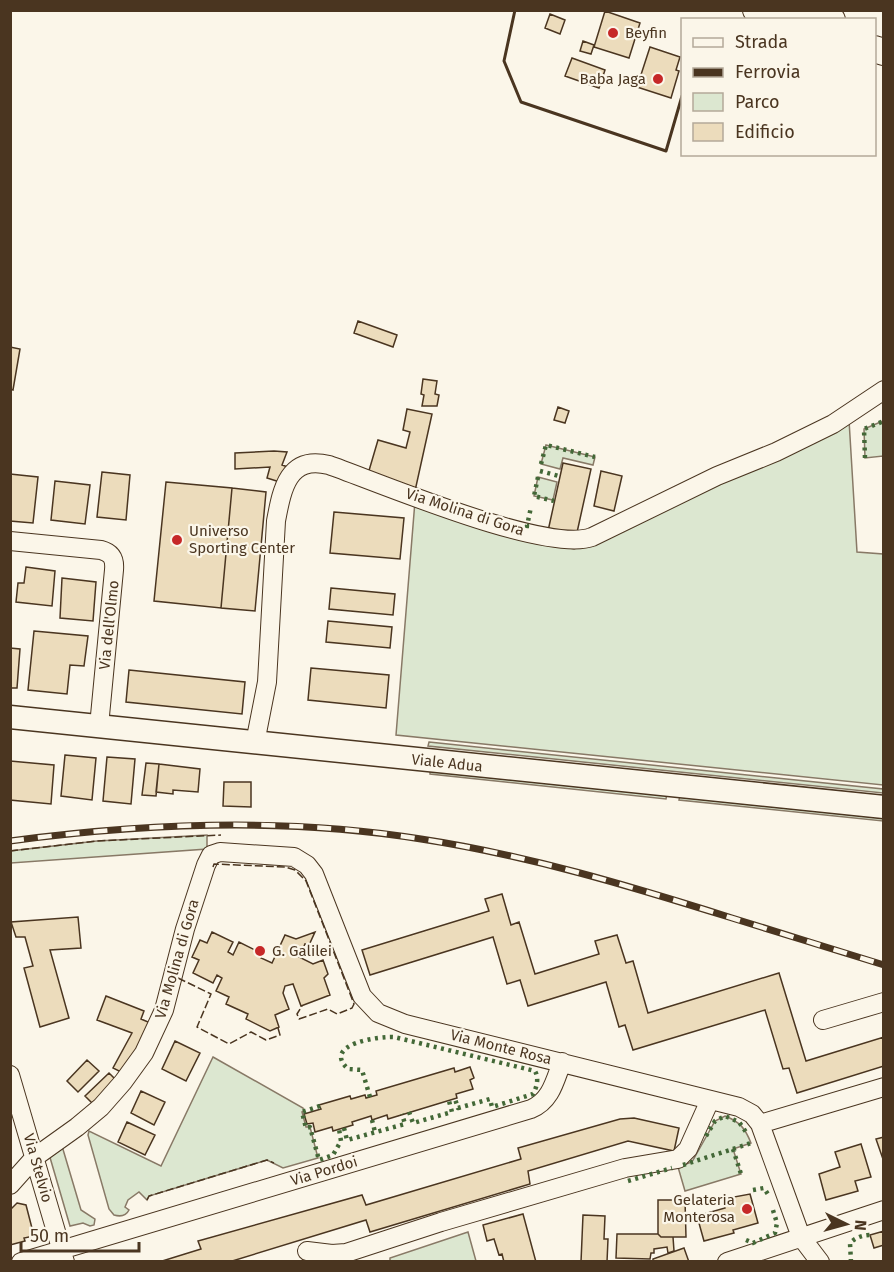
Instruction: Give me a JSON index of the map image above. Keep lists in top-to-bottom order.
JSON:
{
  "streets": {
    "main road": ["Viale Adua"],
    "street": [
      "Via Molina di Gora",
      "Via dell'Olmo",
      "Via Monte Rosa",
      "Via Stelvio",
      "Via Pordoi"
    ]
  },
  "crossings": [
    ["Via Molina di Gora", "Viale Adua"],
    ["Via Molina di Gora", "Via Monte Rosa"],
    ["Via Molina di Gora", "Via Stelvio"],
    ["Via dell'Olmo", "Viale Adua"],
    ["Via Monte Rosa", "Via Pordoi"],
    ["Via Stelvio", "Via Pordoi"]
  ],
  "places": [
    "Beyfin",
    "Baba Jaga",
    "Universo Sporting Center",
    "G. Galilei",
    "Gelateria Monterosa"
  ],
  "legend": [
    "Strada",
    "Ferrovia",
    "Parco",
    "Edificio"
  ],
  "scale_bar": "50 m",
  "north": "right"
}
